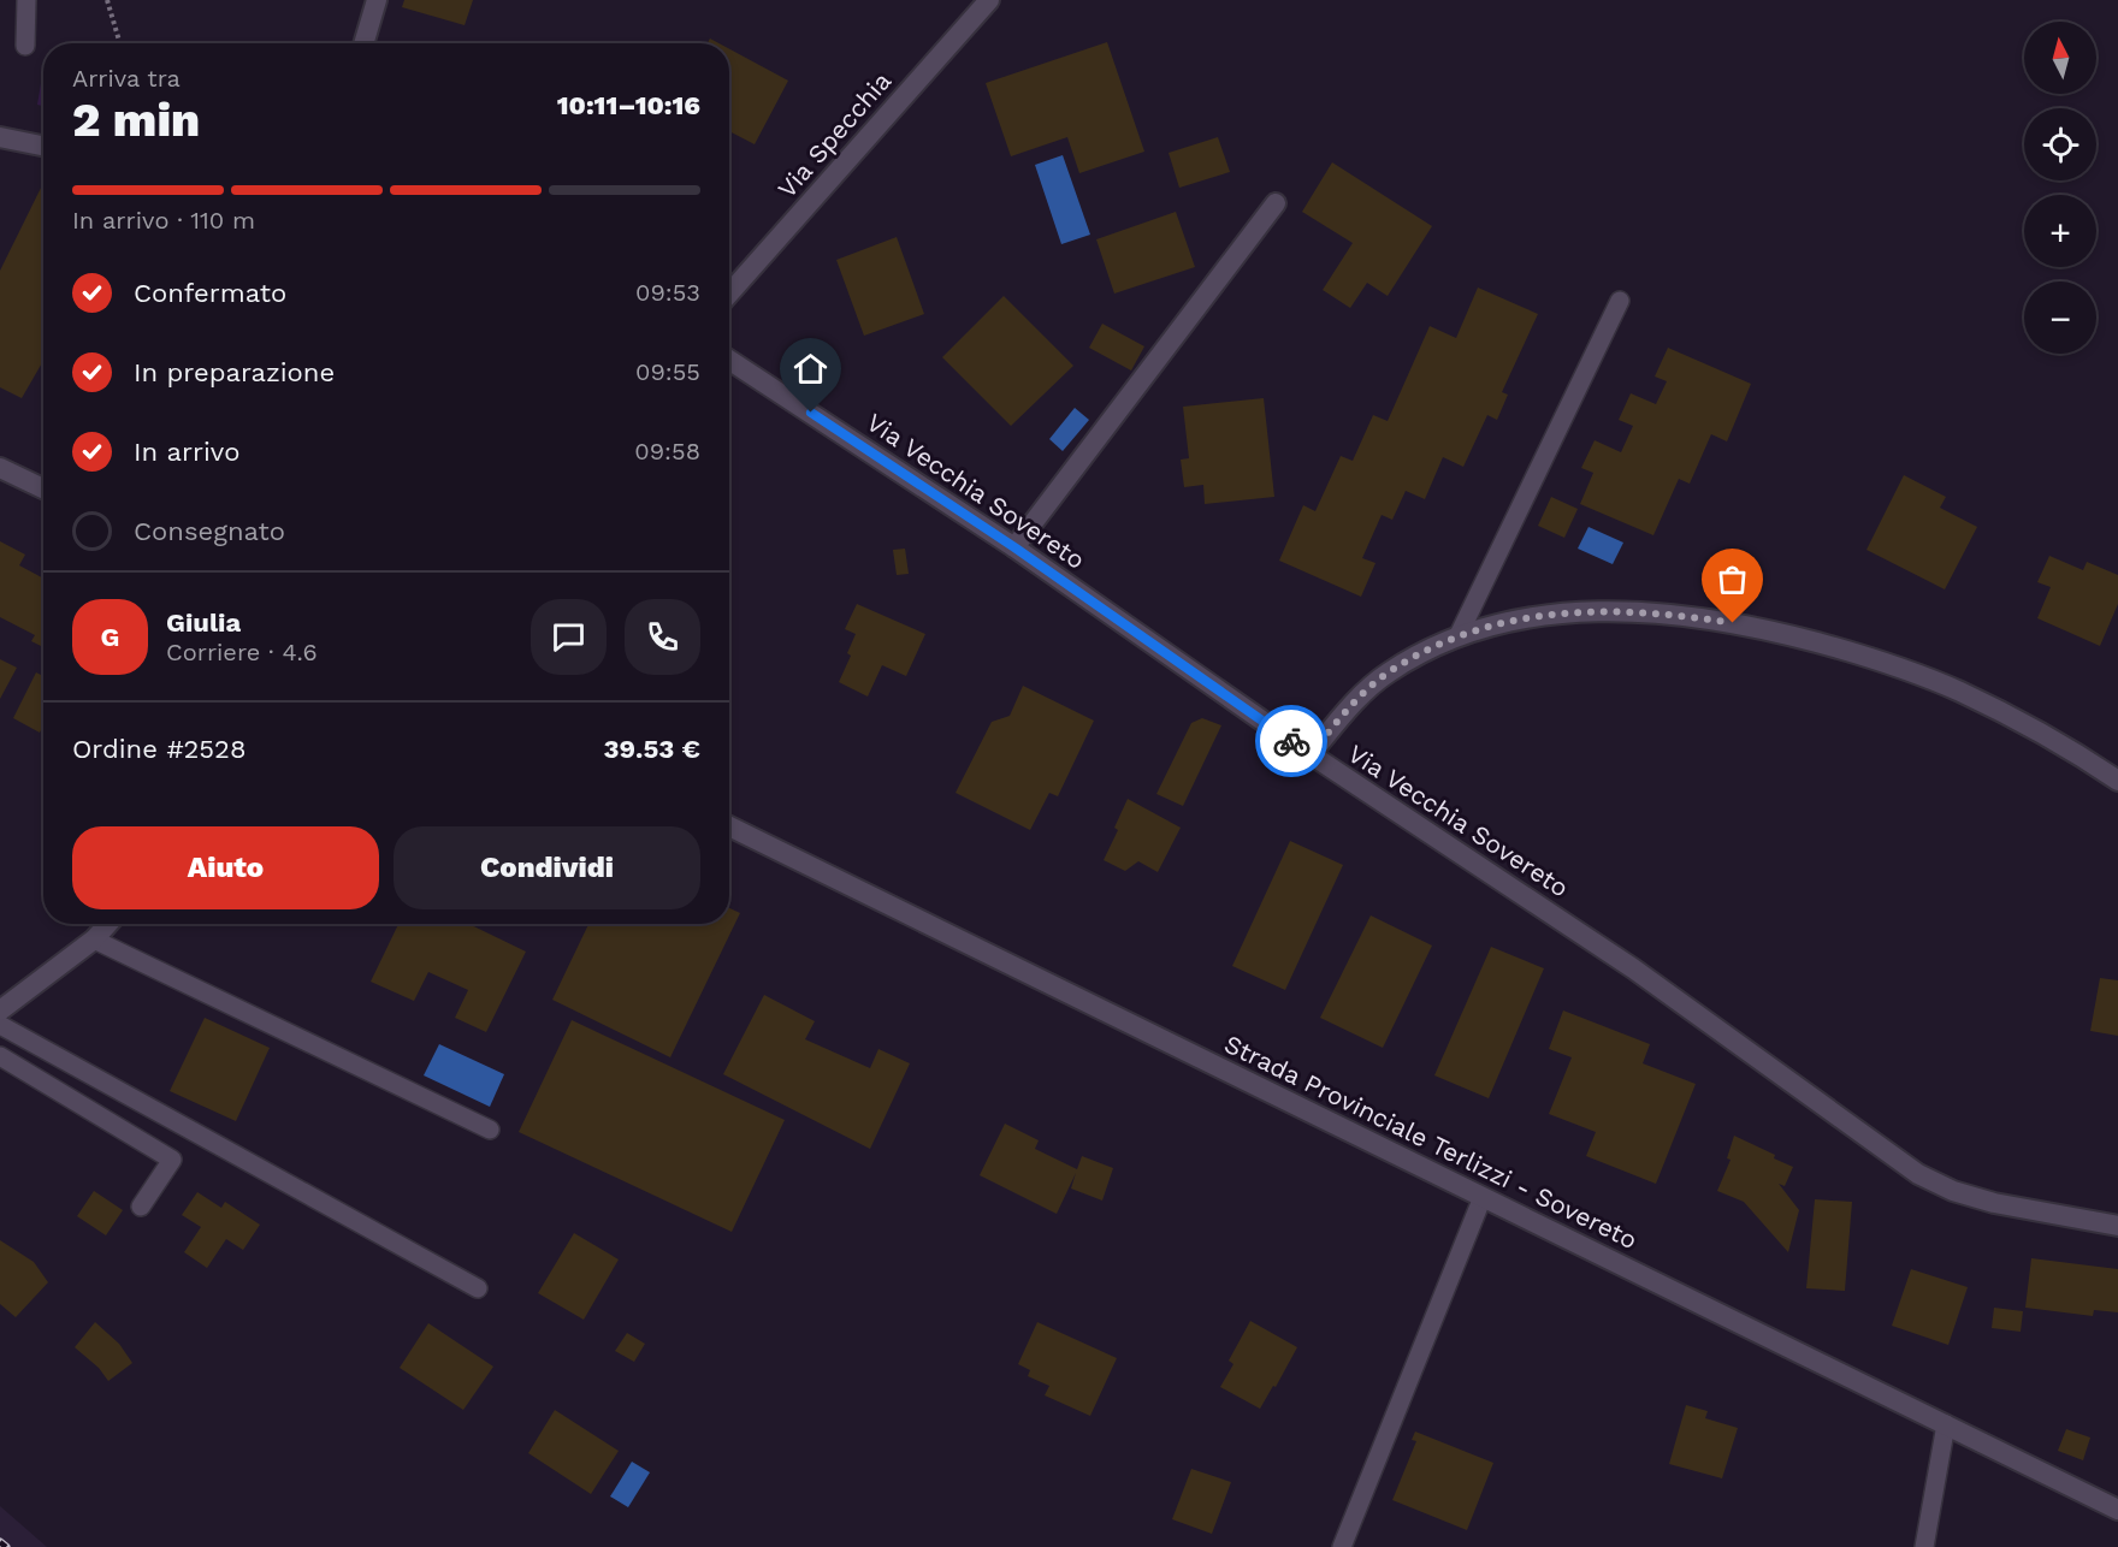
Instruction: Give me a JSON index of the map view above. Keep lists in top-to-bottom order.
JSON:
{
  "streets": {
    "street": ["Via Specchia", "Via Vecchia Sovereto", "Strada Provinciale Terlizzi - Sovereto"]
  },
  "north": "top",
  "page": {
    "map_buttons": ["+", "−"],
    "heading": ["2 min", "Arriva tra", "10:11–10:16"],
    "panel": [
      "Giulia",
      "Corriere · 4.6",
      "Ordine #2528",
      "39.53 €"
    ],
    "bar": "In arrivo · 110 m",
    "list": [
      ["Confermato", "09:53"],
      ["In preparazione", "09:55"],
      ["In arrivo", "09:58"],
      "Consegnato"
    ],
    "round": "G",
    "buttons": ["Aiuto", "Condividi"]
  }
}
